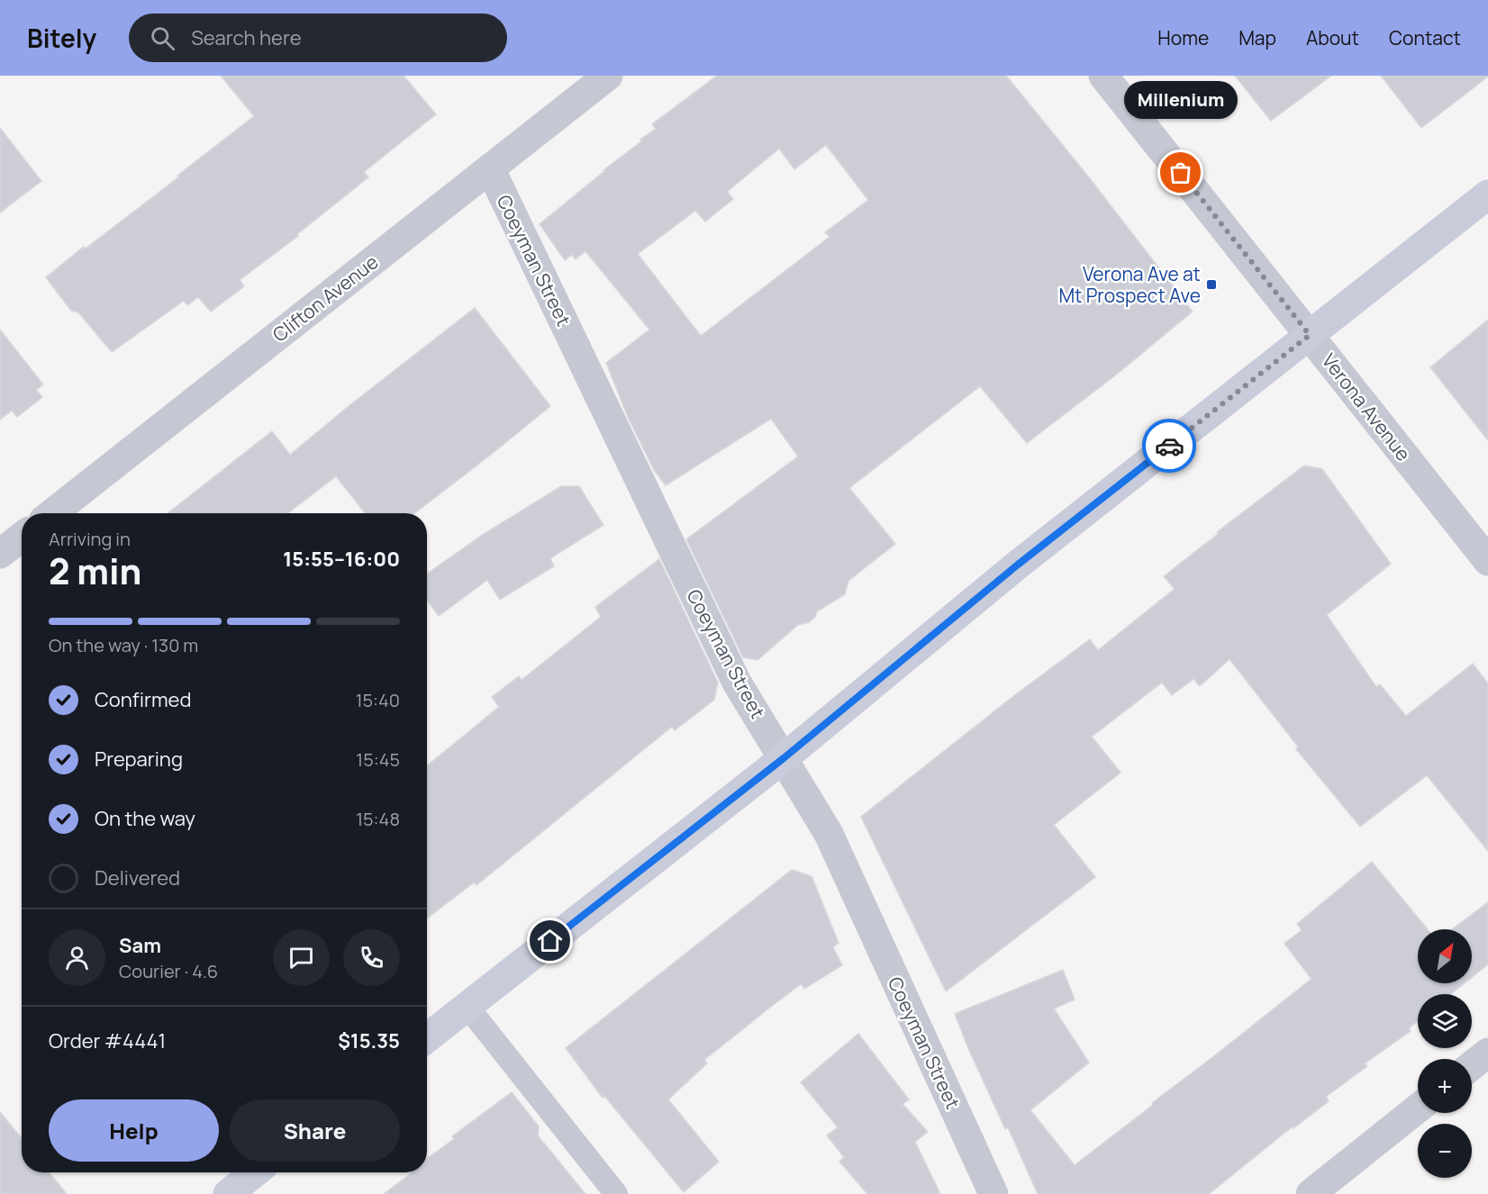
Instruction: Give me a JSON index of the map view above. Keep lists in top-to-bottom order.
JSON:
{
  "streets": {
    "street": ["Coeyman Street", "Clifton Avenue", "Verona Avenue"]
  },
  "crossings": [
    ["Coeyman Street", "Clifton Avenue"]
  ],
  "places": {
    "other": ["Millenium"],
    "transit": ["Verona Ave at Mt Prospect Ave"]
  },
  "north": "top right",
  "page": {
    "header": "Bitely",
    "search": "Search here",
    "nav": [
      "Home",
      "Map",
      "About",
      "Contact"
    ],
    "bubble": "Millenium",
    "heading": ["2 min", "Arriving in", "15:55–16:00"],
    "panel": [
      "Sam",
      "Courier · 4.6",
      "Order #4441",
      "$15.35"
    ],
    "bar": "On the way · 130 m",
    "list": [
      ["Confirmed", "15:40"],
      ["Preparing", "15:45"],
      ["On the way", "15:48"],
      "Delivered"
    ],
    "map_buttons": ["+", "−"],
    "buttons": ["Help", "Share"]
  }
}
